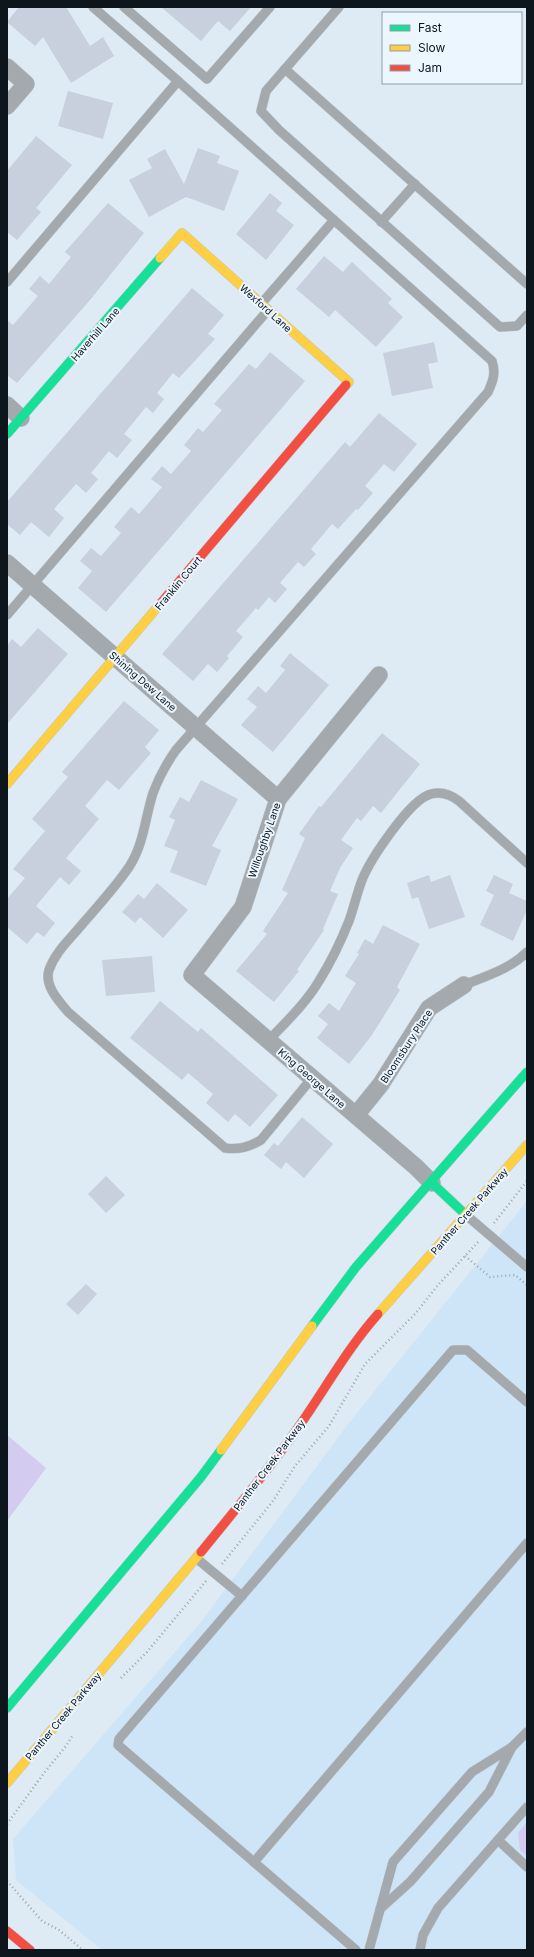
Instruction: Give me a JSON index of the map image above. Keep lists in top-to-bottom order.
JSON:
{
  "streets": {
    "main road": [
      "Wexford Lane",
      "Haverhill Lane",
      "Franklin Court",
      "Panther Creek Parkway"
    ],
    "street": [
      "Shining Dew Lane",
      "Willoughby Lane",
      "Bloomsbury Place",
      "King George Lane"
    ]
  },
  "crossings": [
    ["Wexford Lane", "Haverhill Lane"],
    ["Wexford Lane", "Franklin Court"],
    ["Franklin Court", "Shining Dew Lane"],
    ["Shining Dew Lane", "Willoughby Lane"],
    ["Willoughby Lane", "King George Lane"],
    ["Bloomsbury Place", "King George Lane"]
  ],
  "legend": ["Fast", "Slow", "Jam"]
}
